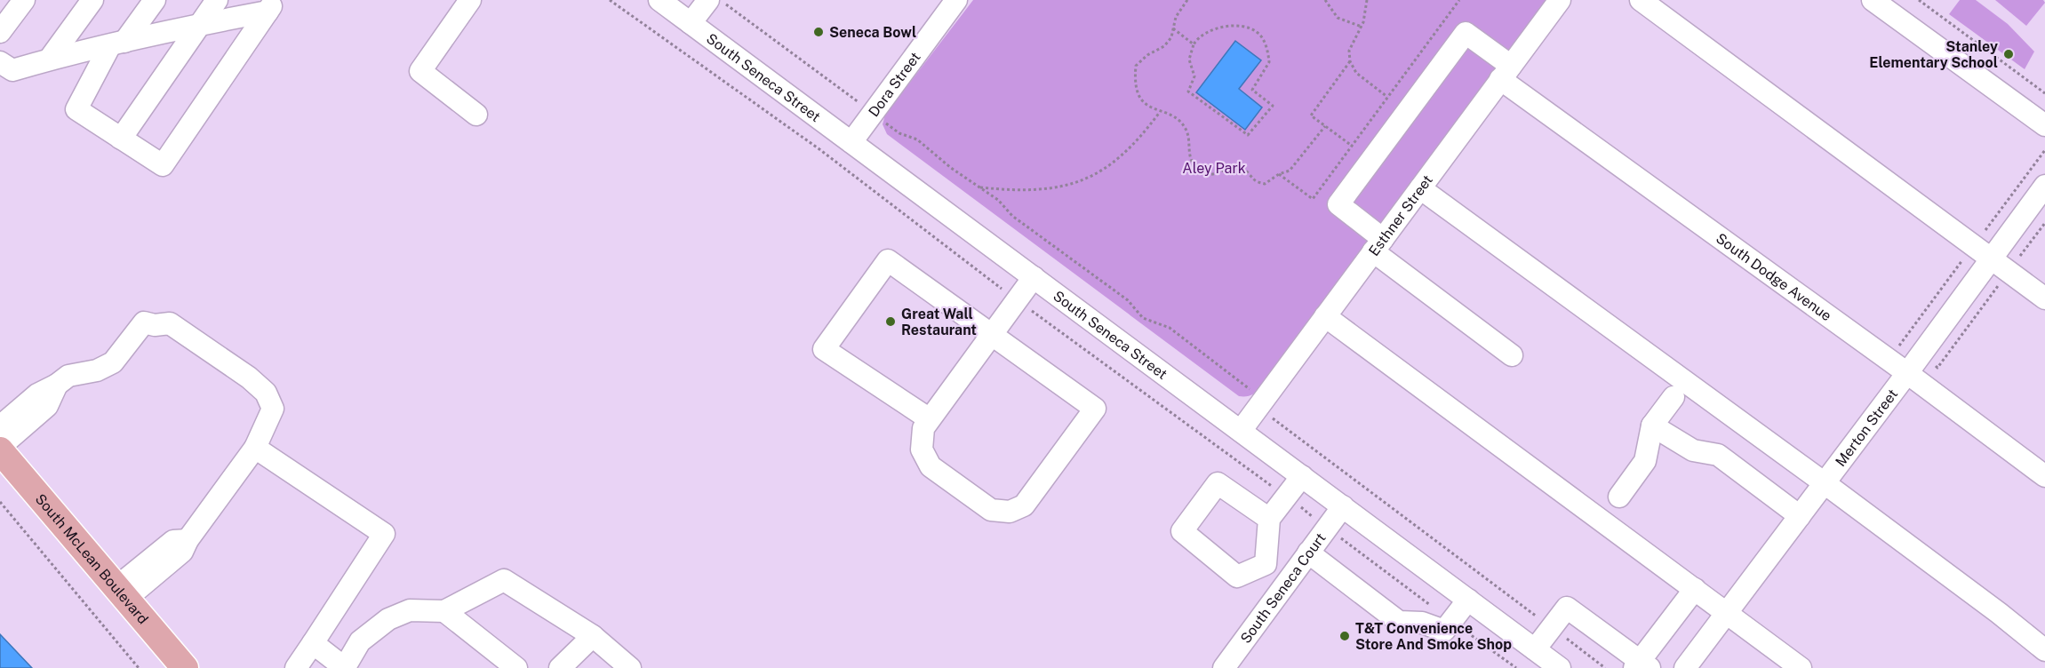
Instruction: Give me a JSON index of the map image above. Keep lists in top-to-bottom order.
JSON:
{
  "streets": {
    "main road": ["South McLean Boulevard"],
    "street": [
      "South Seneca Street",
      "Dora Street",
      "Esthner Street",
      "South Dodge Avenue",
      "Merton Street",
      "South Seneca Court"
    ]
  },
  "crossings": [
    ["South Seneca Street", "Dora Street"],
    ["South Seneca Street", "Esthner Street"],
    ["South Seneca Street", "South Seneca Court"],
    ["Esthner Street", "South Dodge Avenue"],
    ["South Dodge Avenue", "Merton Street"]
  ],
  "parks": ["Aley Park"],
  "places": [
    "Seneca Bowl",
    "Stanley Elementary School",
    "Great Wall Restaurant",
    "T&T Convenience Store And Smoke Shop"
  ]
}
